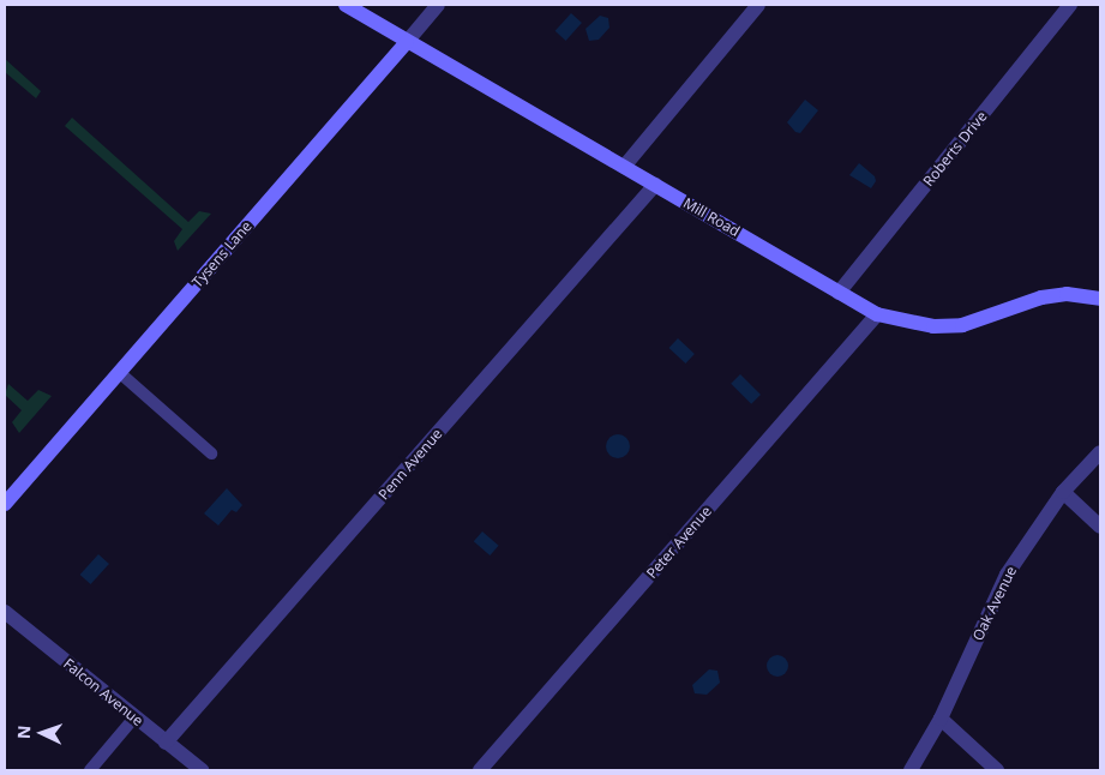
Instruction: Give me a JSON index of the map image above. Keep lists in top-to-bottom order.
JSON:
{
  "streets": {
    "street": [
      "Roberts Drive",
      "Mill Road",
      "Tysens Lane",
      "Penn Avenue",
      "Peter Avenue",
      "Oak Avenue",
      "Falcon Avenue"
    ]
  },
  "crossings": [
    ["Roberts Drive", "Mill Road"],
    ["Mill Road", "Tysens Lane"],
    ["Mill Road", "Penn Avenue"],
    ["Mill Road", "Peter Avenue"],
    ["Penn Avenue", "Falcon Avenue"]
  ],
  "north": "left"
}
